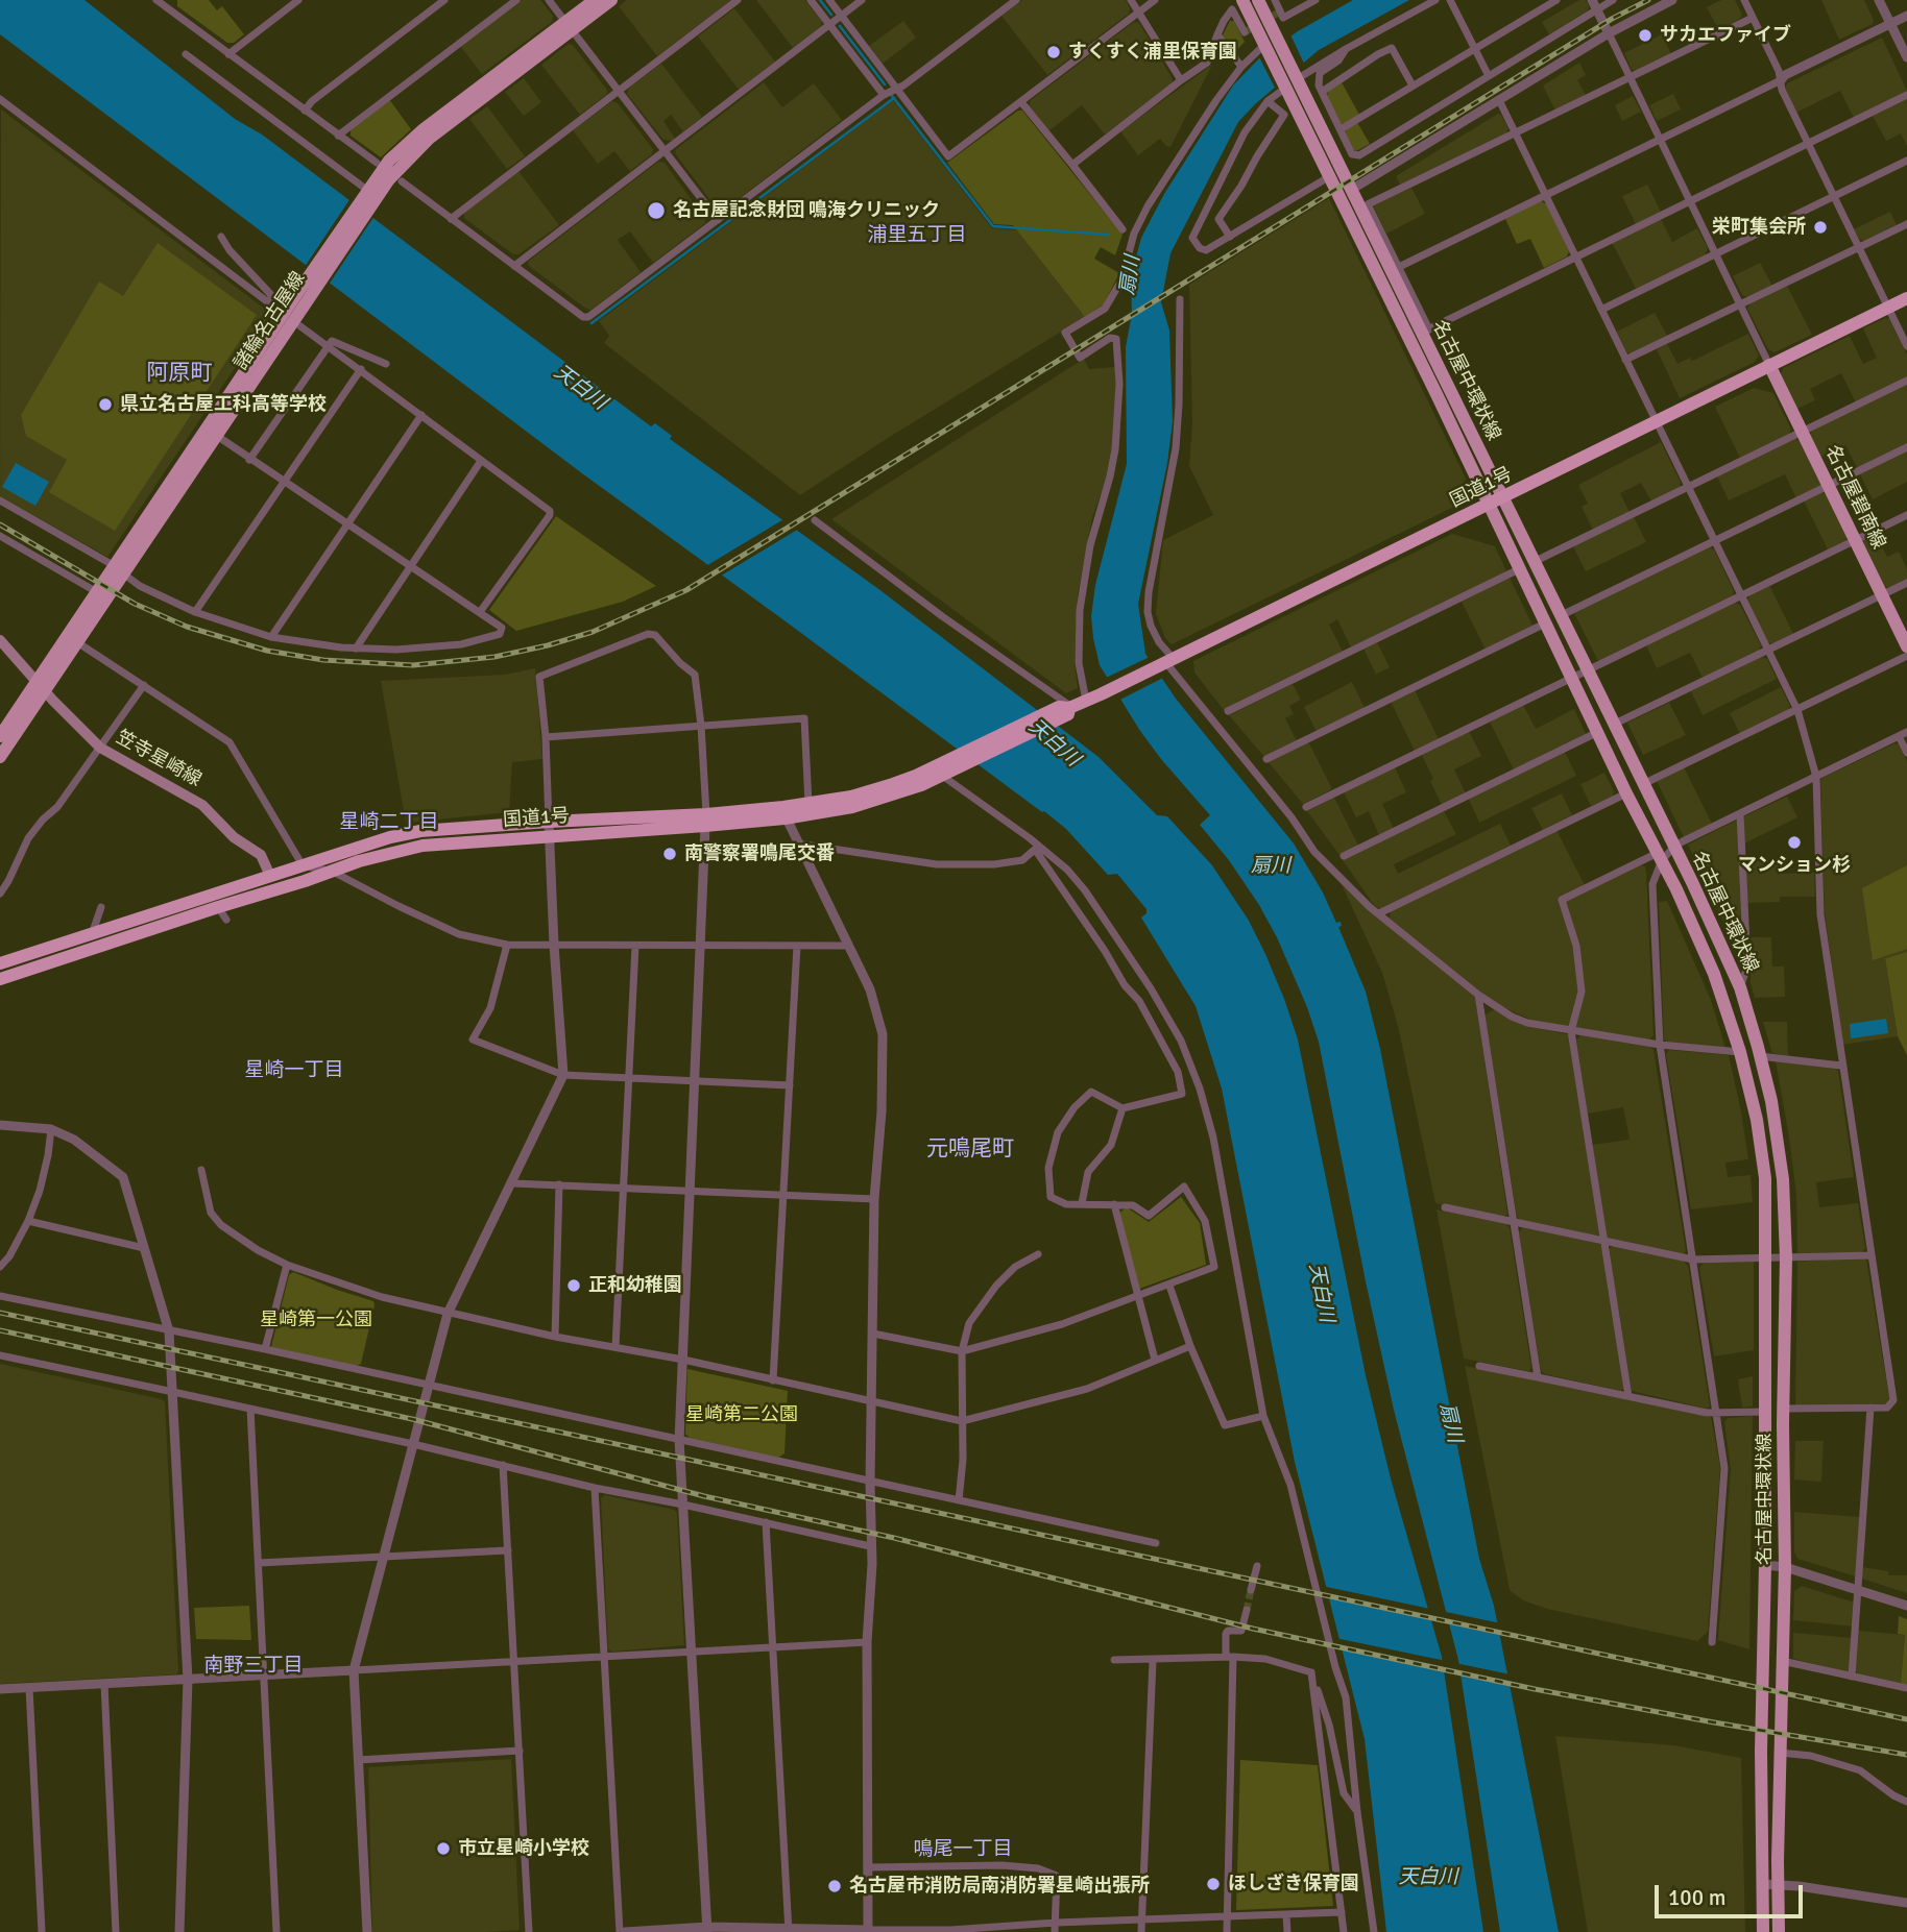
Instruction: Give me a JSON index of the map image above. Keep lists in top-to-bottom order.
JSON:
{
  "streets": {
    "highway": ["国道1号"],
    "main road": [
      "諸輪名古屋線",
      "名古屋中環状線",
      "名古屋碧南線",
      "笠寺星崎線"
    ]
  },
  "crossings": [
    ["諸輪名古屋線", "笠寺星崎線"],
    ["名古屋中環状線", "国道1号"],
    ["国道1号", "名古屋碧南線"],
    ["国道1号", "笠寺星崎線"]
  ],
  "districts": [
    "浦里五丁目",
    "阿原町",
    "星崎二丁目",
    "星崎一丁目",
    "元鳴尾町",
    "南野三丁目",
    "鳴尾一丁目"
  ],
  "water": ["扇川", "天白川"],
  "parks": ["星崎第一公園", "星崎第二公園"],
  "places": [
    "サカエファイブ",
    "すくすく浦里保育園",
    "名古屋記念財団 鳴海クリニック",
    "栄町集会所",
    "県立名古屋工科高等学校",
    "マンション杉",
    "南警察署鳴尾交番",
    "正和幼稚園",
    "市立星崎小学校",
    "ほしざき保育園",
    "名古屋市消防局南消防署星崎出張所"
  ],
  "scale_bar": "100 m"
}
